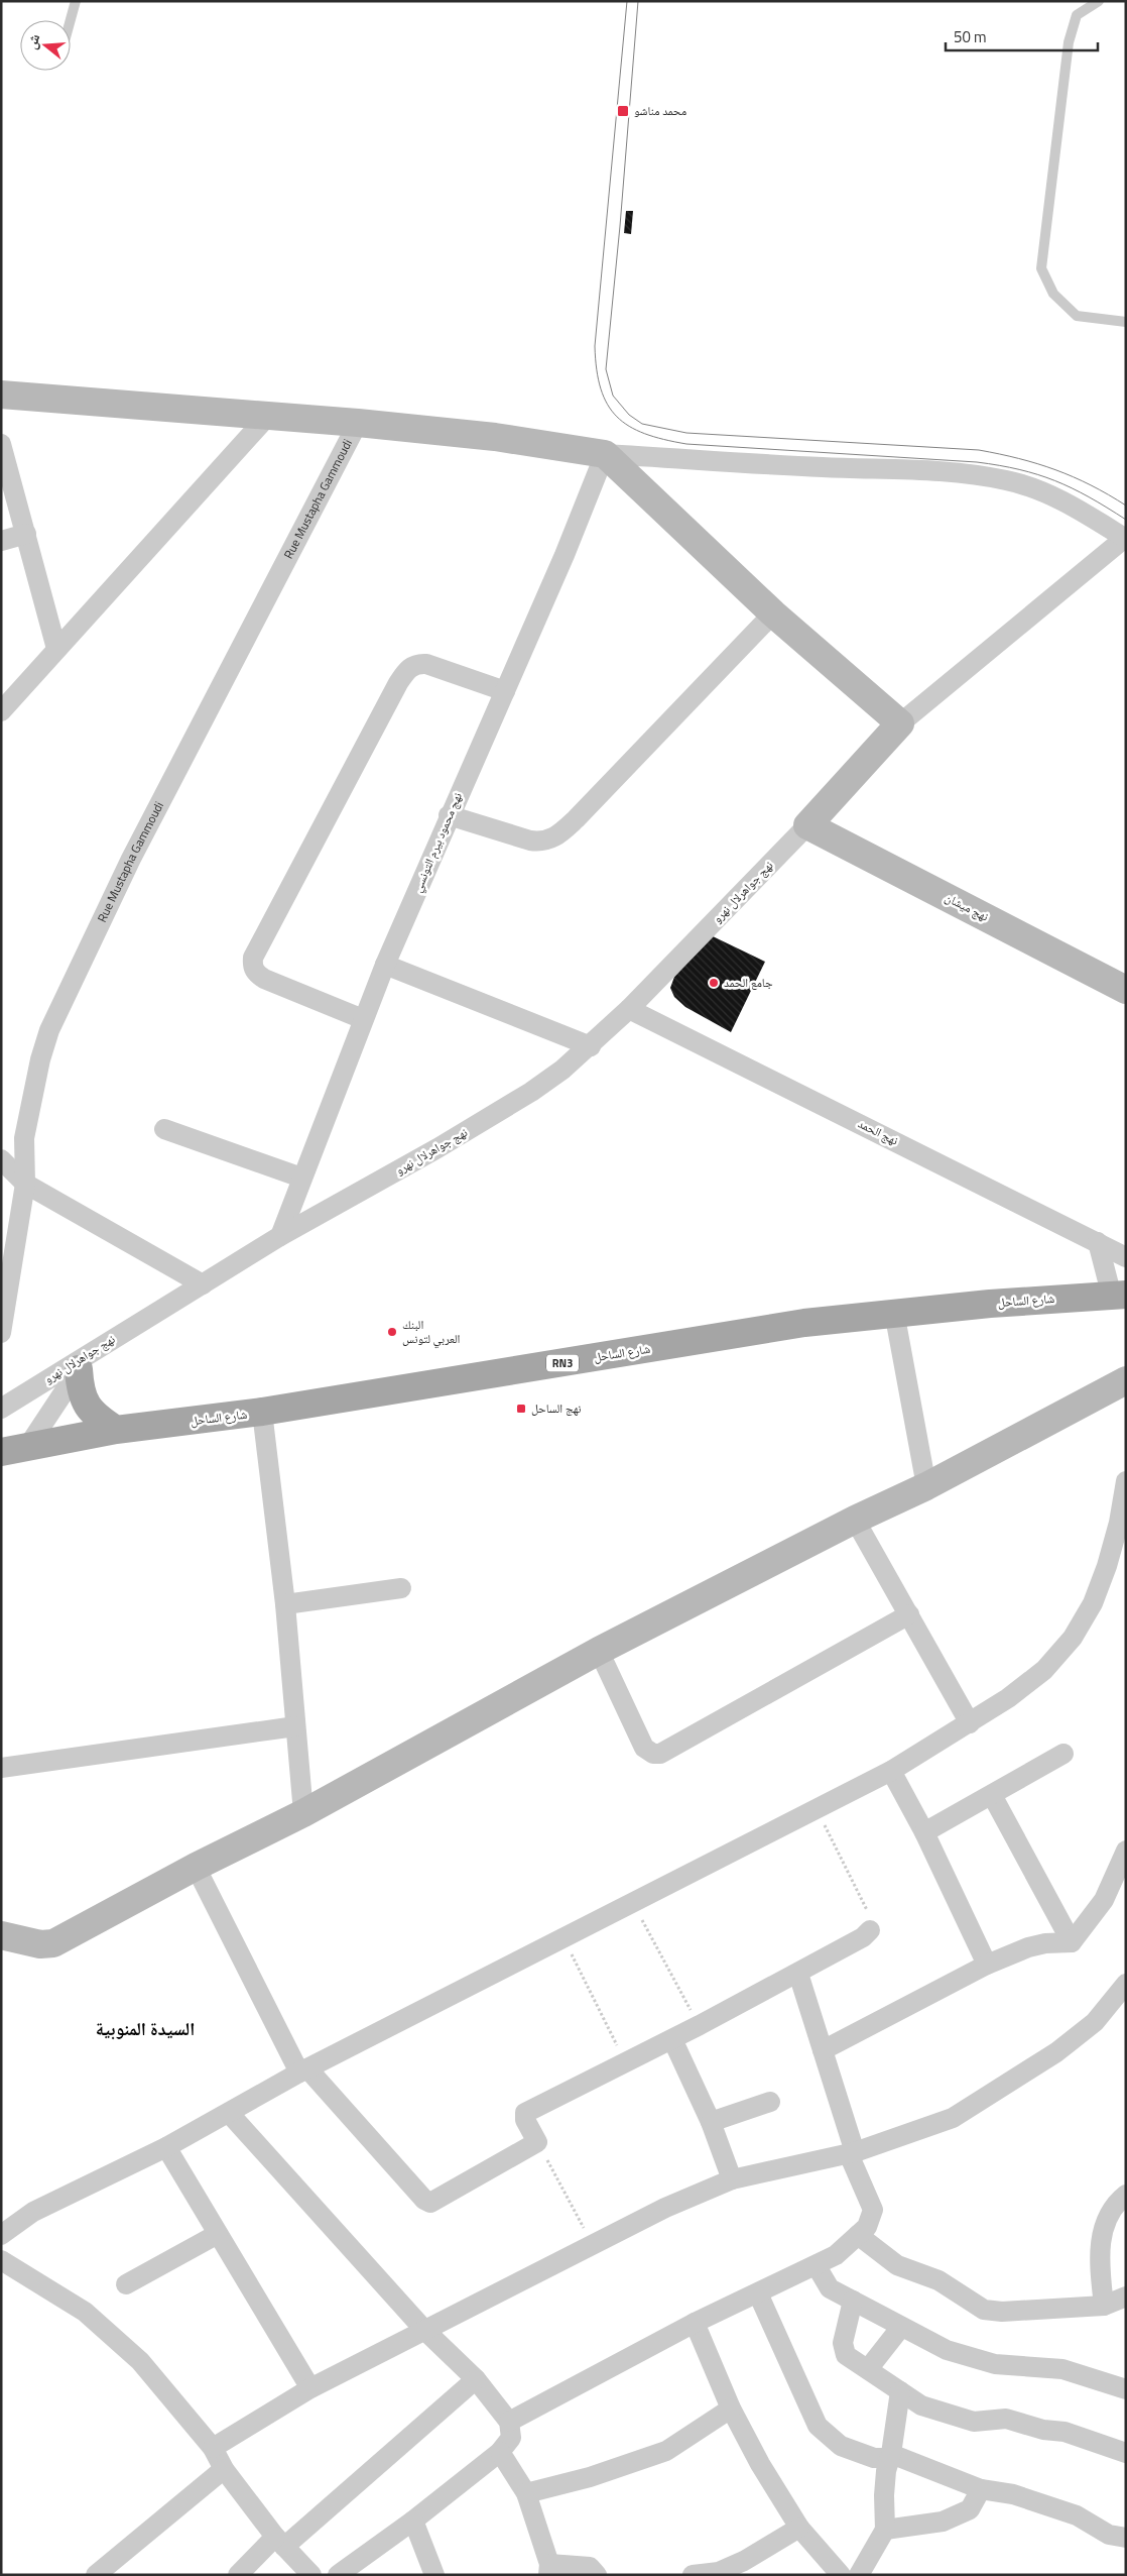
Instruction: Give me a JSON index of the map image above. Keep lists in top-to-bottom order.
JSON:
{
  "streets": {
    "main road": ["شارع الساحل", "RN3"],
    "street": [
      "Rue Mustapha Gammoudi",
      "نهج محمود بيرم التونسي",
      "نهج جواهرلال نهرو",
      "نهج ميشان",
      "نهج الحمد"
    ]
  },
  "crossings": [
    ["نهج محمود بيرم التونسي", "نهج جواهرلال نهرو"],
    ["نهج جواهرلال نهرو", "نهج ميشان"],
    ["نهج جواهرلال نهرو", "نهج الحمد"]
  ],
  "districts": ["السيدة المنوبية"],
  "places": {
    "transit": ["محمد مناشو", "نهج الساحل"],
    "other": ["جامع الحمد", "البنك العربي لتونس"]
  },
  "scale_bar": "50 m",
  "north": "left"
}
